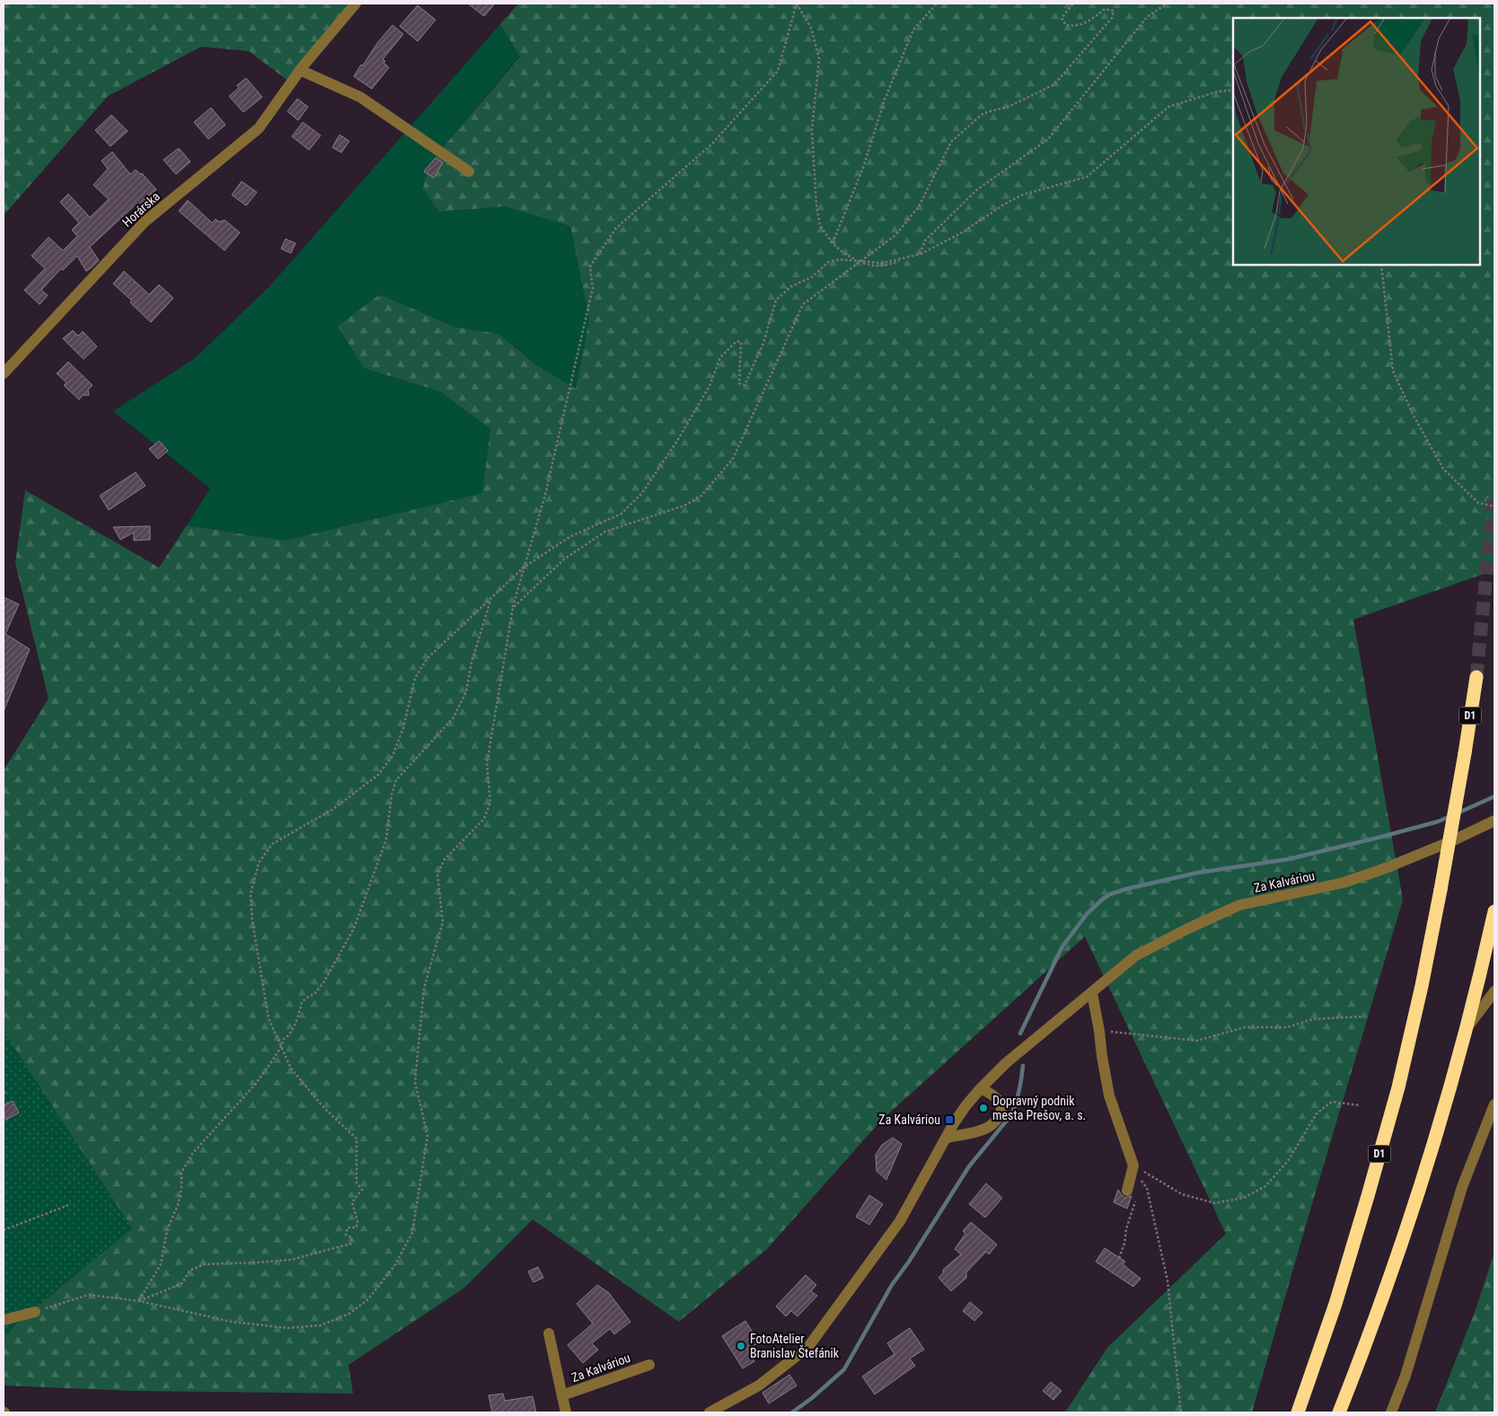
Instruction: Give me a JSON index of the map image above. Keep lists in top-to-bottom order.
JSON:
{
  "streets": {
    "highway": ["D1"],
    "street": ["Horárska", "Za Kalváriou"]
  },
  "places": {
    "other": ["Dopravný podnik mesta Prešov, a. s.", "FotoAtelier Branislav Štefánik"],
    "transit": ["Za Kalváriou"]
  }
}
